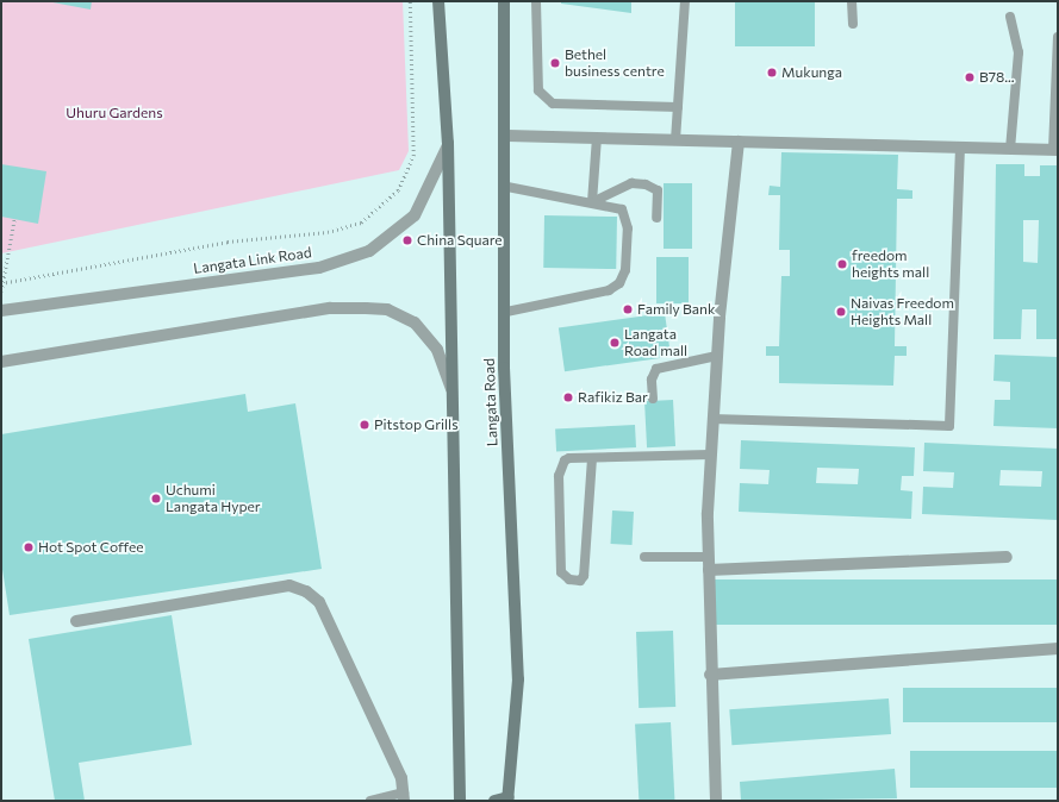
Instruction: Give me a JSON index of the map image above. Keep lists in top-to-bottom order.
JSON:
{
  "streets": {
    "main road": ["Langata Road"],
    "street": ["Langata Link Road"]
  },
  "parks": ["Uhuru Gardens"],
  "places": [
    "Bethel business centre",
    "Mukunga",
    "B78...",
    "China Square",
    "freedom heights mall",
    "Family Bank",
    "Naivas Freedom Heights Mall",
    "Langata Road mall",
    "Rafikiz Bar",
    "Pitstop Grills",
    "Uchumi Langata Hyper",
    "Hot Spot Coffee"
  ]
}
